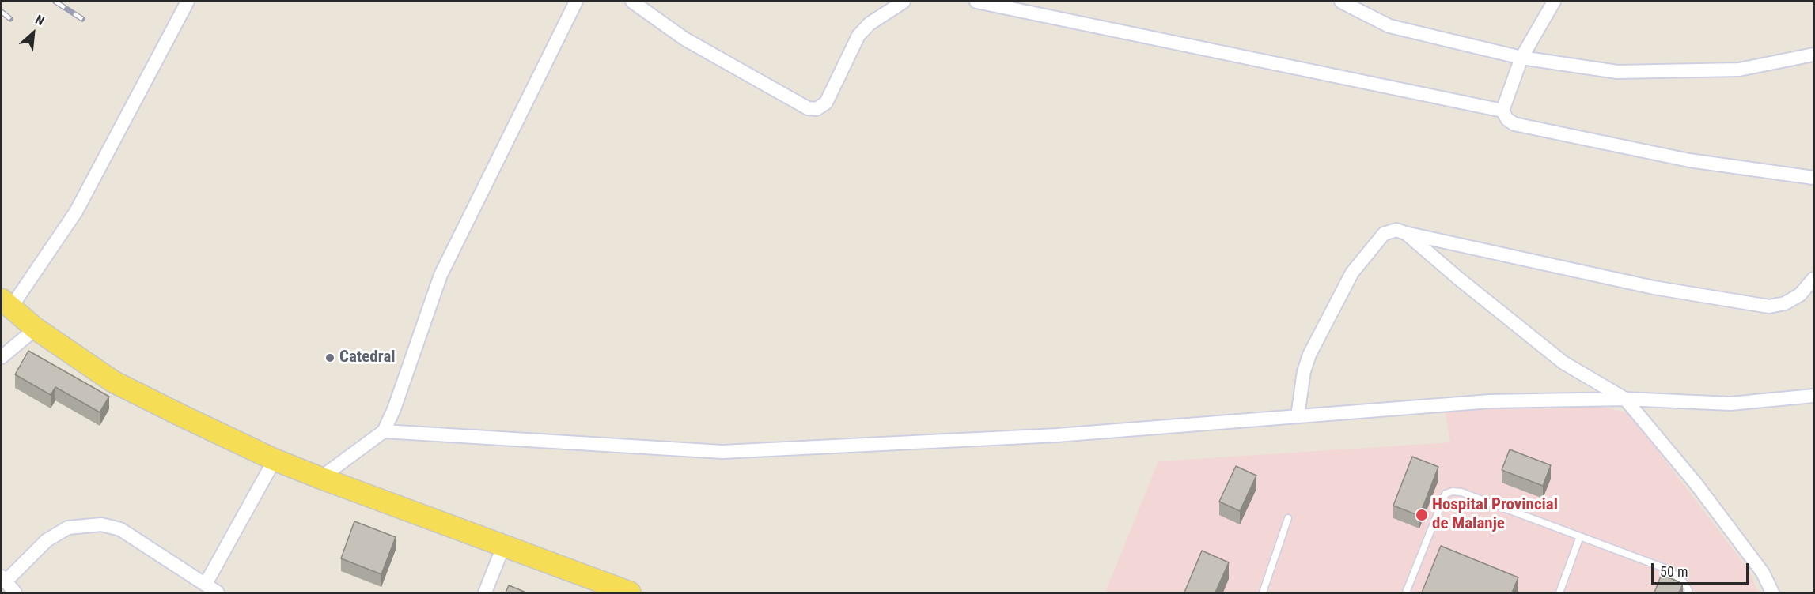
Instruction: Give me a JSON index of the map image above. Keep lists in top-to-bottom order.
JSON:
{
  "places": ["Catedral", "Hospital Provincial de Malanje"],
  "scale_bar": "50 m",
  "north": "top right"
}
